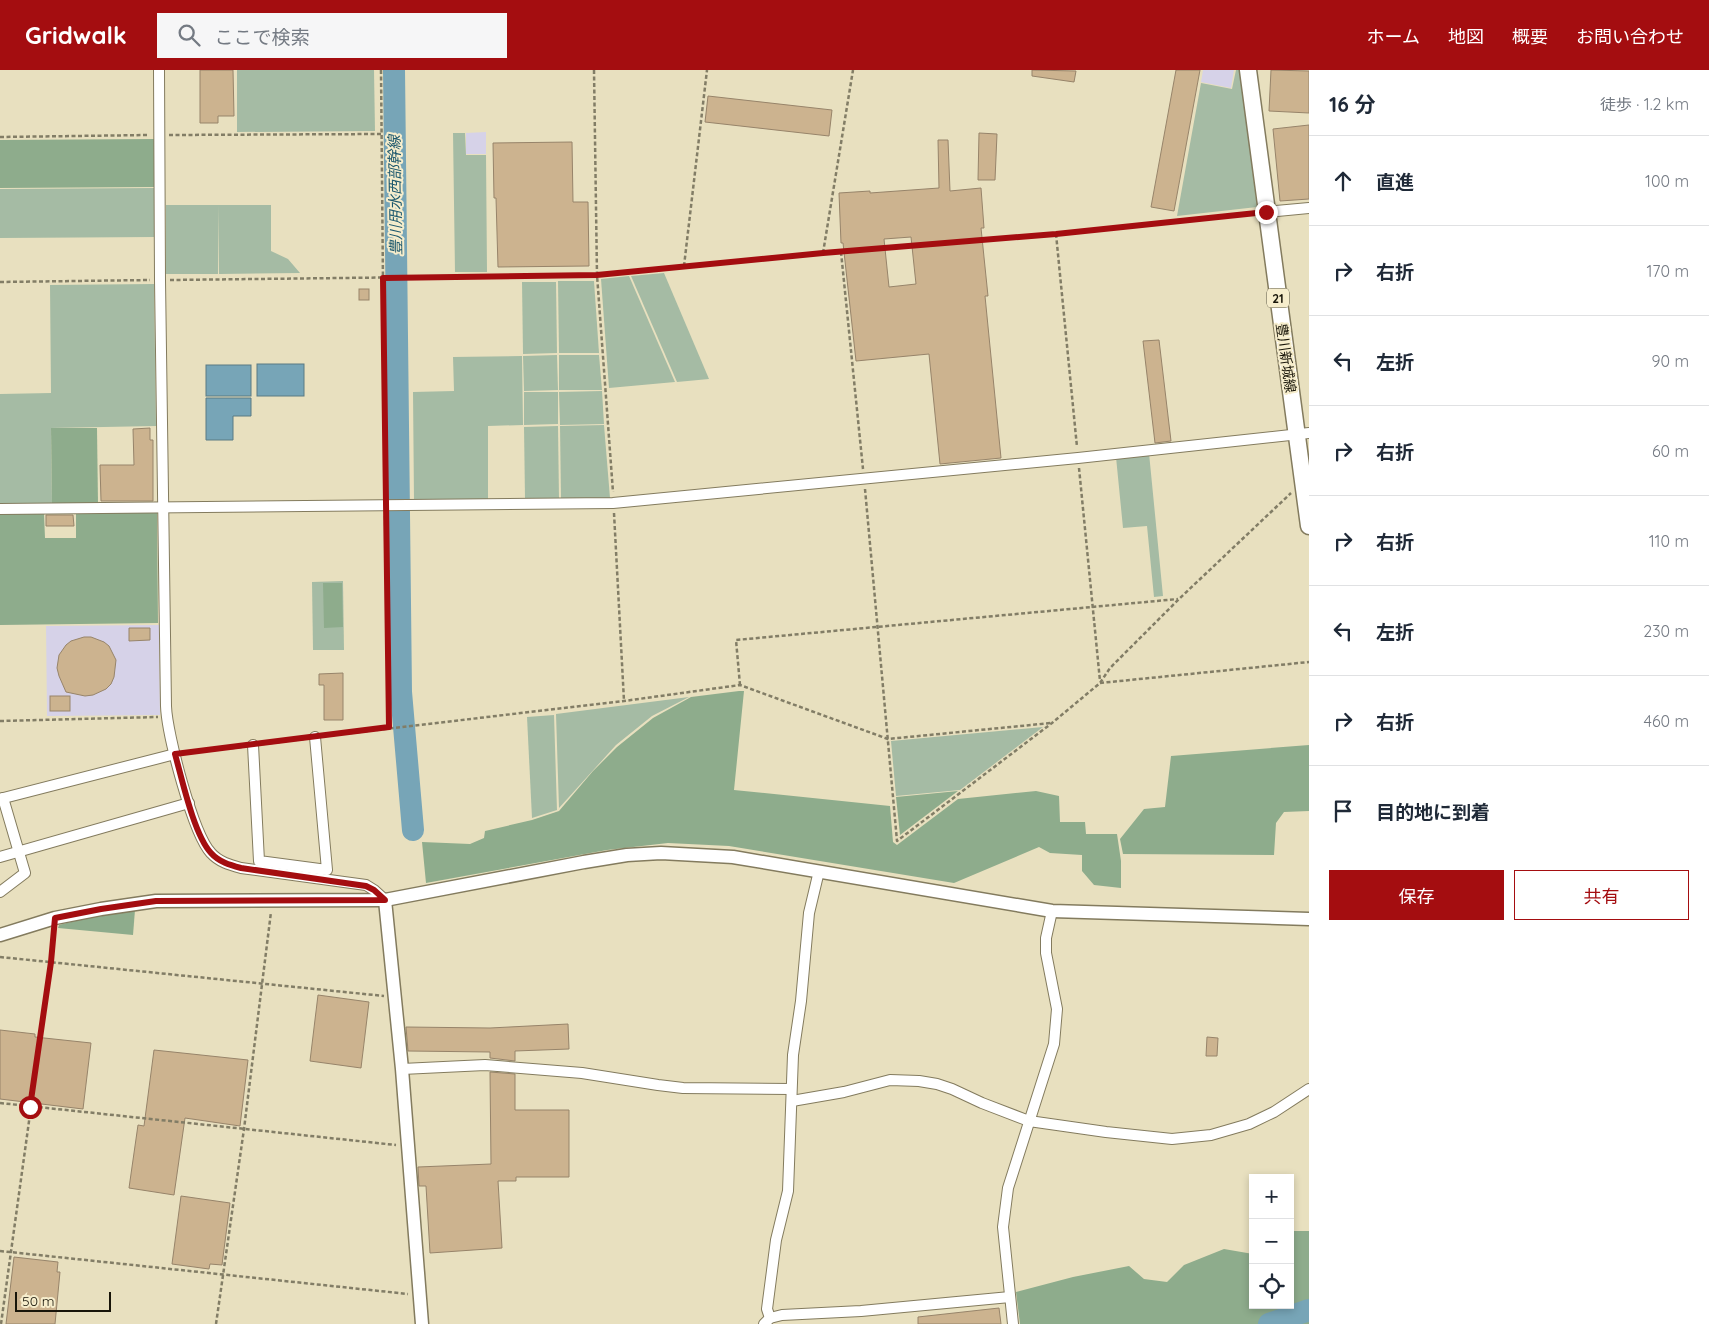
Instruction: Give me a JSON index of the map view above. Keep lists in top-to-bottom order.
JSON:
{
  "streets": {
    "main road": ["21", "豊川新城線"]
  },
  "water": ["豊川用水西部幹線"],
  "scale_bar": "50 m",
  "page": {
    "header": "Gridwalk",
    "search": "ここで検索",
    "nav": [
      "ホーム",
      "地図",
      "概要",
      "お問い合わせ"
    ],
    "heading": ["16 分", "徒歩 · 1.2 km"],
    "list": [
      ["直進", "100 m"],
      ["右折", "170 m"],
      ["左折", "90 m"],
      ["右折", "60 m"],
      ["右折", "110 m"],
      ["左折", "230 m"],
      ["右折", "460 m"],
      "目的地に到着"
    ],
    "buttons": ["保存", "共有"],
    "map_buttons": ["+", "−"],
    "scale": "50 m"
  }
}
